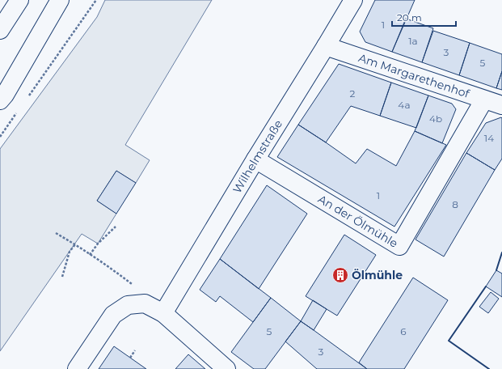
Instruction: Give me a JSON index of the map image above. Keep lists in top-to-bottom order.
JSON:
{
  "streets": {
    "street": ["Am Margarethenhof", "Wilhelmstraße", "An der Ölmühle"]
  },
  "crossings": [
    ["Am Margarethenhof", "Wilhelmstraße"],
    ["Am Margarethenhof", "An der Ölmühle"],
    ["Wilhelmstraße", "An der Ölmühle"]
  ],
  "places": {
    "building": ["Ölmühle"]
  },
  "house_numbers": [
    "1",
    "1a",
    "3",
    "5",
    "2",
    "4a",
    "4b",
    "14",
    "1",
    "8",
    "5",
    "6",
    "3"
  ],
  "scale_bar": "20 m"
}
